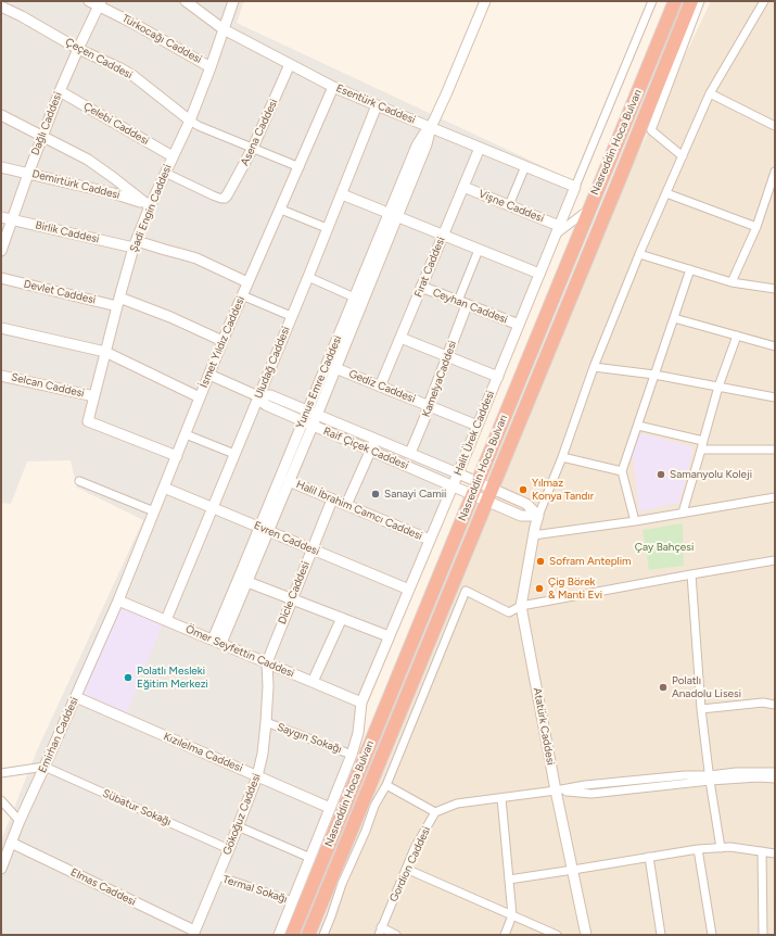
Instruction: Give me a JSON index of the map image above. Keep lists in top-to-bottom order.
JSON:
{
  "streets": {
    "highway": ["Nasreddin Hoca Bulvarı"],
    "street": [
      "Türkocağı Caddesi",
      "Çeçen Caddesi",
      "Esentürk Caddesi",
      "Dağlı Caddesi",
      "Çelebi Caddesi",
      "Asena Caddesi",
      "Demirtürk Caddesi",
      "Vişne Caddesi",
      "Şadi Engin Caddesi",
      "Birlik Caddesi",
      "Fırat Caddesi",
      "Devlet Caddesi",
      "Ceyhan Caddesi",
      "İsmet Yıldız Caddesi",
      "Uludağ Caddesi",
      "KamelyaCaddesi",
      "Yunus Emre Caddesi",
      "Selcan Caddesi",
      "Gediz Caddesi",
      "Halit Ürek Caddesi",
      "Raif Çiçek Caddesi",
      "Halil İbrahim Camcı Caddesi",
      "Evren Caddesi",
      "Dicle Caddesi",
      "Ömer Seyfettin Caddesi",
      "Atatürk Caddesi",
      "Emirhan Caddesi",
      "Saygın Sokağı",
      "Kızılelma Caddesi",
      "Sübatur Sokağı",
      "Gökoğuz Caddesi",
      "Gordion Caddesi",
      "Elmas Caddesi",
      "Termal Sokağı"
    ]
  },
  "crossings": [
    ["Türkocağı Caddesi", "Dağlı Caddesi"],
    ["Türkocağı Caddesi", "Şadi Engin Caddesi"],
    ["Çeçen Caddesi", "Dağlı Caddesi"],
    ["Çeçen Caddesi", "Şadi Engin Caddesi"],
    ["Esentürk Caddesi", "Asena Caddesi"],
    ["Esentürk Caddesi", "Şadi Engin Caddesi"],
    ["Esentürk Caddesi", "Fırat Caddesi"],
    ["Esentürk Caddesi", "İsmet Yıldız Caddesi"],
    ["Esentürk Caddesi", "Uludağ Caddesi"],
    ["Esentürk Caddesi", "Yunus Emre Caddesi"],
    ["Esentürk Caddesi", "Halit Ürek Caddesi"],
    ["Dağlı Caddesi", "Çelebi Caddesi"],
    ["Dağlı Caddesi", "Demirtürk Caddesi"],
    ["Dağlı Caddesi", "Birlik Caddesi"],
    ["Çelebi Caddesi", "Şadi Engin Caddesi"],
    ["Nasreddin Hoca Bulvarı", "Raif Çiçek Caddesi"],
    ["Demirtürk Caddesi", "Şadi Engin Caddesi"],
    ["Vişne Caddesi", "Fırat Caddesi"],
    ["Vişne Caddesi", "Halit Ürek Caddesi"],
    ["Şadi Engin Caddesi", "Birlik Caddesi"],
    ["Şadi Engin Caddesi", "Devlet Caddesi"],
    ["Şadi Engin Caddesi", "İsmet Yıldız Caddesi"],
    ["Şadi Engin Caddesi", "Selcan Caddesi"],
    ["Birlik Caddesi", "İsmet Yıldız Caddesi"],
    ["Fırat Caddesi", "Ceyhan Caddesi"],
    ["Fırat Caddesi", "Gediz Caddesi"],
    ["Devlet Caddesi", "İsmet Yıldız Caddesi"],
    ["Ceyhan Caddesi", "KamelyaCaddesi"],
    ["Ceyhan Caddesi", "Halit Ürek Caddesi"],
    ["İsmet Yıldız Caddesi", "Raif Çiçek Caddesi"],
    ["İsmet Yıldız Caddesi", "Evren Caddesi"],
    ["İsmet Yıldız Caddesi", "Ömer Seyfettin Caddesi"],
    ["İsmet Yıldız Caddesi", "Emirhan Caddesi"],
    ["Uludağ Caddesi", "Raif Çiçek Caddesi"],
    ["Uludağ Caddesi", "Evren Caddesi"],
    ["Uludağ Caddesi", "Ömer Seyfettin Caddesi"],
    ["KamelyaCaddesi", "Gediz Caddesi"],
    ["KamelyaCaddesi", "Raif Çiçek Caddesi"],
    ["Yunus Emre Caddesi", "Gediz Caddesi"],
    ["Yunus Emre Caddesi", "Raif Çiçek Caddesi"],
    ["Yunus Emre Caddesi", "Halil İbrahim Camcı Caddesi"],
    ["Yunus Emre Caddesi", "Evren Caddesi"],
    ["Yunus Emre Caddesi", "Ömer Seyfettin Caddesi"],
    ["Gediz Caddesi", "Halit Ürek Caddesi"],
    ["Halit Ürek Caddesi", "Raif Çiçek Caddesi"],
    ["Halit Ürek Caddesi", "Halil İbrahim Camcı Caddesi"],
    ["Halit Ürek Caddesi", "Evren Caddesi"],
    ["Halit Ürek Caddesi", "Ömer Seyfettin Caddesi"],
    ["Halit Ürek Caddesi", "Saygın Sokağı"],
    ["Halit Ürek Caddesi", "Kızılelma Caddesi"],
    ["Halit Ürek Caddesi", "Termal Sokağı"],
    ["Raif Çiçek Caddesi", "Atatürk Caddesi"],
    ["Halil İbrahim Camcı Caddesi", "Dicle Caddesi"],
    ["Evren Caddesi", "Dicle Caddesi"],
    ["Dicle Caddesi", "Ömer Seyfettin Caddesi"],
    ["Dicle Caddesi", "Gökoğuz Caddesi"],
    ["Ömer Seyfettin Caddesi", "Emirhan Caddesi"],
    ["Ömer Seyfettin Caddesi", "Gökoğuz Caddesi"],
    ["Emirhan Caddesi", "Kızılelma Caddesi"],
    ["Emirhan Caddesi", "Sübatur Sokağı"],
    ["Emirhan Caddesi", "Elmas Caddesi"],
    ["Saygın Sokağı", "Gökoğuz Caddesi"],
    ["Kızılelma Caddesi", "Gökoğuz Caddesi"],
    ["Sübatur Sokağı", "Gökoğuz Caddesi"],
    ["Gökoğuz Caddesi", "Elmas Caddesi"],
    ["Gökoğuz Caddesi", "Termal Sokağı"]
  ],
  "parks": ["Çay Bahçesi"],
  "places": [
    "Samanyolu Koleji",
    "Yılmaz Konya Tandır",
    "Sanayi Camii",
    "Sofram Anteplim",
    "Çig Börek & Manti Evi",
    "Polatlı Mesleki Eğitim Merkezi",
    "Polatlı Anadolu Lisesi"
  ]
}
